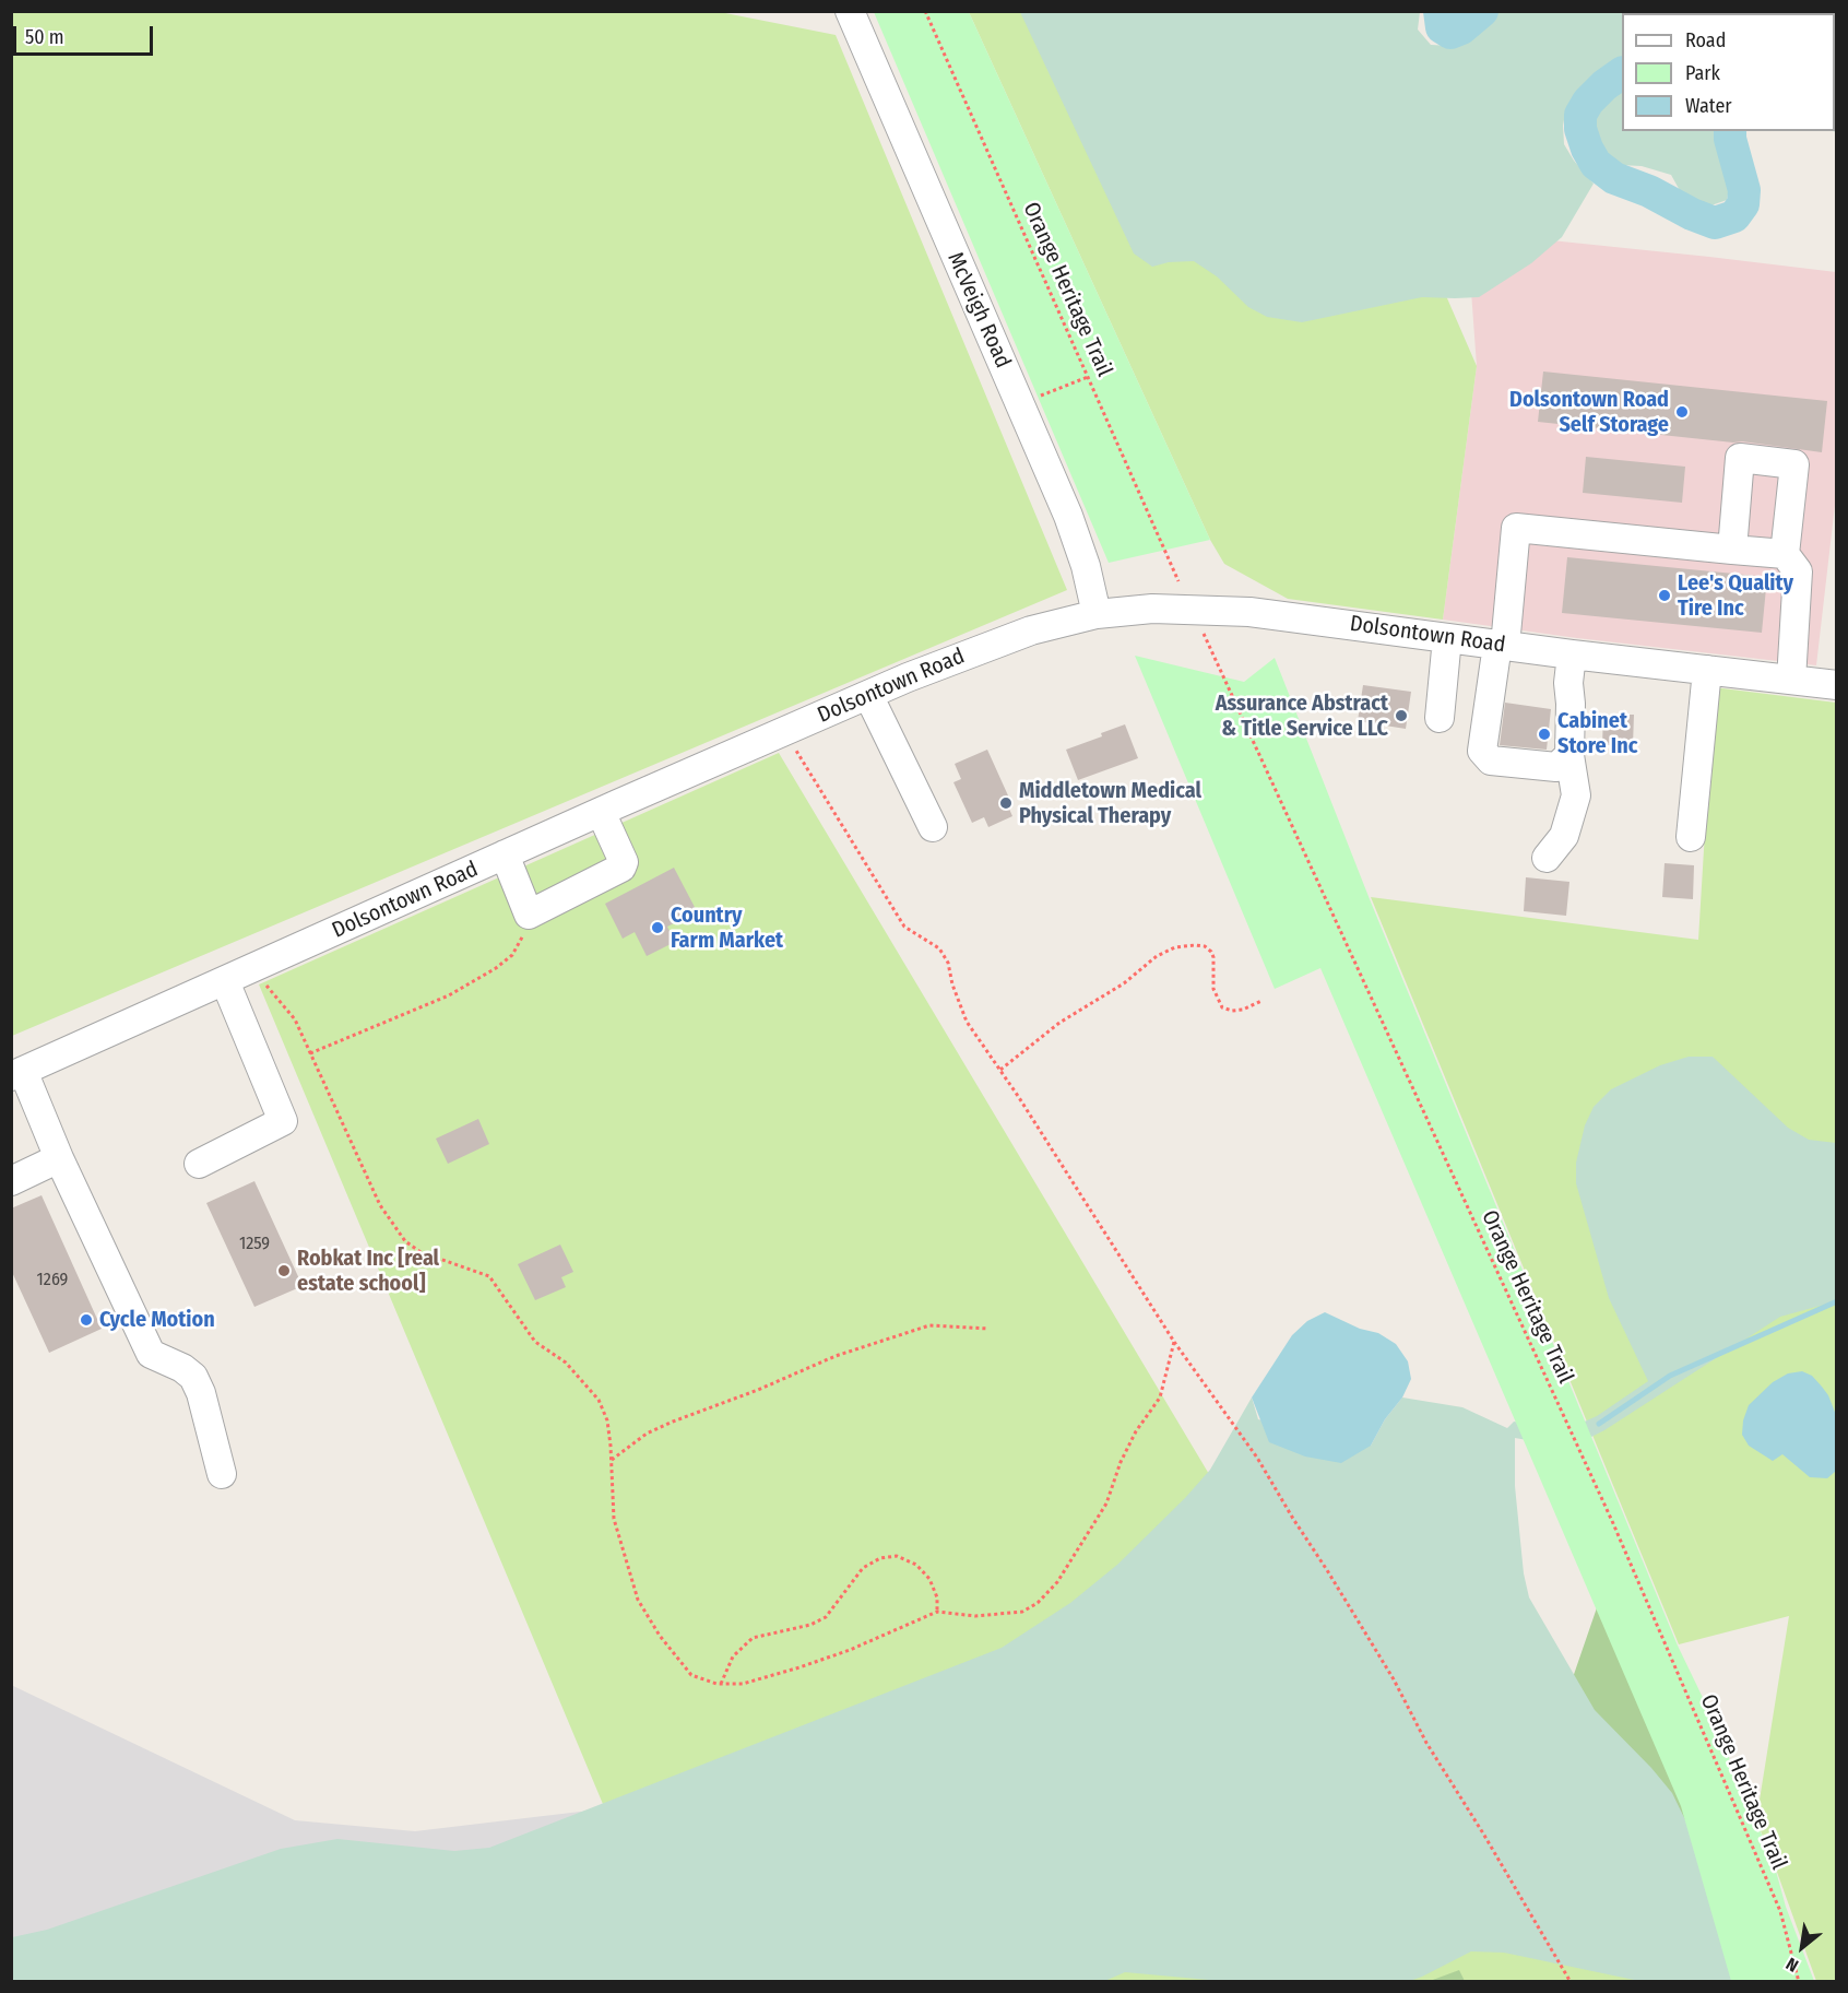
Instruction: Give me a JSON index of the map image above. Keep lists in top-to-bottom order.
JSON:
{
  "streets": {
    "street": ["McVeigh Road", "Dolsontown Road"],
    "path": ["Orange Heritage Trail"]
  },
  "crossings": [
    ["McVeigh Road", "Dolsontown Road"]
  ],
  "places": [
    "Dolsontown Road Self Storage",
    "Lee's Quality Tire Inc",
    "Assurance Abstract & Title Service LLC",
    "Cabinet Store Inc",
    "Middletown Medical Physical Therapy",
    "Country Farm Market",
    "Robkat Inc [real estate school]",
    "Cycle Motion"
  ],
  "house_numbers": ["1259", "1269"],
  "legend": ["Road", "Park", "Water"],
  "scale_bar": "50 m",
  "north": "bottom left"
}
